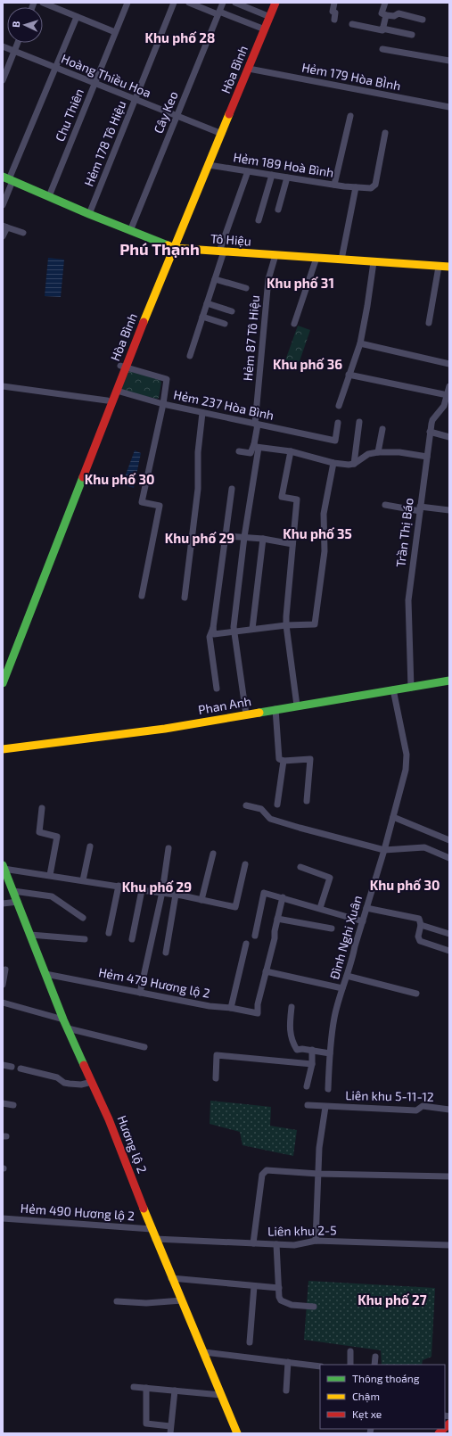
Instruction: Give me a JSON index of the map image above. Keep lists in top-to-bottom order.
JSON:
{
  "streets": {
    "main road": [
      "Hòa Bình",
      "Tô Hiệu",
      "Phan Anh",
      "Hương lộ 2"
    ],
    "street": [
      "Hoàng Thiều Hoa",
      "Hẻm 179 Hòa BÌnh",
      "Cây Keo",
      "Chu Thiên",
      "Hẻm 178 Tô Hiệu",
      "Hẻm 189 Hoà Bình",
      "Hẻm 87 Tô Hiệu",
      "Hẻm 237 Hòa Bình",
      "Trần Thị Báo",
      "Đình Nghi Xuân",
      "Hẻm 479 Hương lộ 2",
      "Liên khu 5-11-12",
      "Hẻm 490 Hương lộ 2",
      "Liên khu 2-5"
    ]
  },
  "crossings": [
    ["Hòa Bình", "Hoàng Thiều Hoa"],
    ["Hòa Bình", "Hẻm 179 Hòa BÌnh"],
    ["Hòa Bình", "Hẻm 189 Hoà Bình"],
    ["Hòa Bình", "Tô Hiệu"],
    ["Hòa Bình", "Hẻm 237 Hòa Bình"],
    ["Hoàng Thiều Hoa", "Cây Keo"],
    ["Hoàng Thiều Hoa", "Chu Thiên"],
    ["Hoàng Thiều Hoa", "Hẻm 178 Tô Hiệu"],
    ["Cây Keo", "Tô Hiệu"],
    ["Chu Thiên", "Tô Hiệu"],
    ["Hẻm 178 Tô Hiệu", "Tô Hiệu"],
    ["Tô Hiệu", "Hẻm 87 Tô Hiệu"],
    ["Hẻm 87 Tô Hiệu", "Hẻm 237 Hòa Bình"],
    ["Hẻm 87 Tô Hiệu", "Phan Anh"],
    ["Trần Thị Báo", "Phan Anh"],
    ["Phan Anh", "Đình Nghi Xuân"],
    ["Hẻm 479 Hương lộ 2", "Hương lộ 2"],
    ["Hương lộ 2", "Hẻm 490 Hương lộ 2"],
    ["Hương lộ 2", "Liên khu 2-5"]
  ],
  "districts": [
    "Khu phố 28",
    "Phú Thạnh",
    "Khu phố 31",
    "Khu phố 36",
    "Khu phố 30",
    "Khu phố 35",
    "Khu phố 29",
    "Khu phố 30",
    "Khu phố 29",
    "Khu phố 27"
  ],
  "legend": ["Thông thoáng", "Chậm", "Kẹt xe"],
  "north": "left"
}
